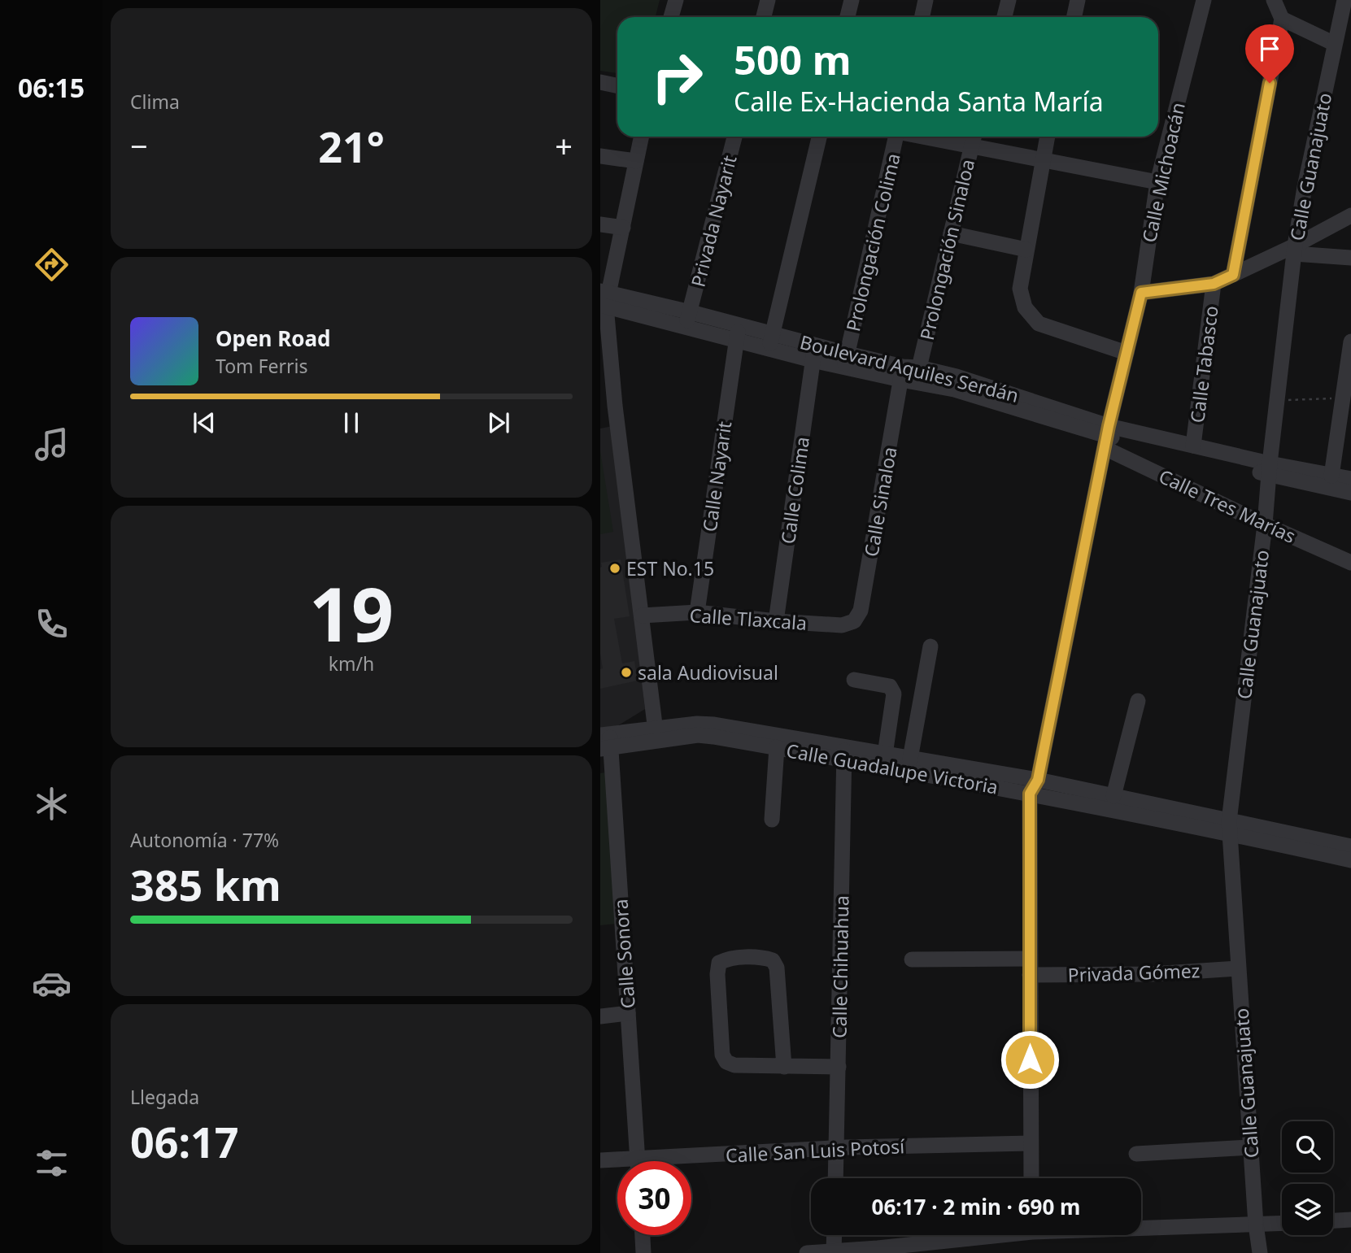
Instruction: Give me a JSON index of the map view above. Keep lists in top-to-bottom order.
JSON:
{
  "streets": {
    "street": [
      "Calle Guanajuato",
      "Calle Michoacán",
      "Privada Nayarit",
      "Prolongación Colima",
      "Prolongación Sinaloa",
      "Calle Tabasco",
      "Boulevard Aquiles Serdán",
      "Calle Nayarit",
      "Calle Colima",
      "Calle Sinaloa",
      "Calle Tres Marías",
      "Calle Tlaxcala",
      "Calle Guadalupe Victoria",
      "Calle Sonora",
      "Calle Chihuahua",
      "Privada Gómez",
      "Calle San Luis Potosí"
    ]
  },
  "crossings": [
    ["Calle Guanajuato", "Boulevard Aquiles Serdán"],
    ["Calle Guanajuato", "Calle Tres Marías"],
    ["Calle Guanajuato", "Calle Guadalupe Victoria"],
    ["Calle Guanajuato", "Privada Gómez"],
    ["Calle Michoacán", "Boulevard Aquiles Serdán"],
    ["Calle Michoacán", "Calle Tres Marías"],
    ["Calle Michoacán", "Calle Guadalupe Victoria"],
    ["Calle Michoacán", "Privada Gómez"],
    ["Calle Michoacán", "Calle San Luis Potosí"],
    ["Privada Nayarit", "Boulevard Aquiles Serdán"],
    ["Prolongación Colima", "Boulevard Aquiles Serdán"],
    ["Prolongación Sinaloa", "Boulevard Aquiles Serdán"],
    ["Prolongación Sinaloa", "Calle Sinaloa"],
    ["Calle Tabasco", "Boulevard Aquiles Serdán"],
    ["Boulevard Aquiles Serdán", "Calle Nayarit"],
    ["Boulevard Aquiles Serdán", "Calle Colima"],
    ["Boulevard Aquiles Serdán", "Calle Sinaloa"],
    ["Boulevard Aquiles Serdán", "Calle Tres Marías"],
    ["Calle Nayarit", "Calle Tlaxcala"],
    ["Calle Colima", "Calle Tlaxcala"],
    ["Calle Sinaloa", "Calle Tlaxcala"],
    ["Calle Guadalupe Victoria", "Calle Sonora"],
    ["Calle Guadalupe Victoria", "Calle Chihuahua"],
    ["Calle Chihuahua", "Calle San Luis Potosí"]
  ],
  "places": ["EST No.15", "sala Audiovisual"],
  "page": {
    "tabs": "06:15",
    "tile": [
      "Clima",
      ["19", "km/h"],
      ["Autonomía · 77%", "385 km"],
      ["Llegada", "06:17"]
    ],
    "turn": ["500 m", "Calle Ex-Hacienda Santa María"],
    "heat": ["−", "21°", "+"],
    "song": ["Open Road", "Tom Ferris"],
    "limit": "30",
    "trip": "06:17 · 2 min · 690 m"
  }
}
